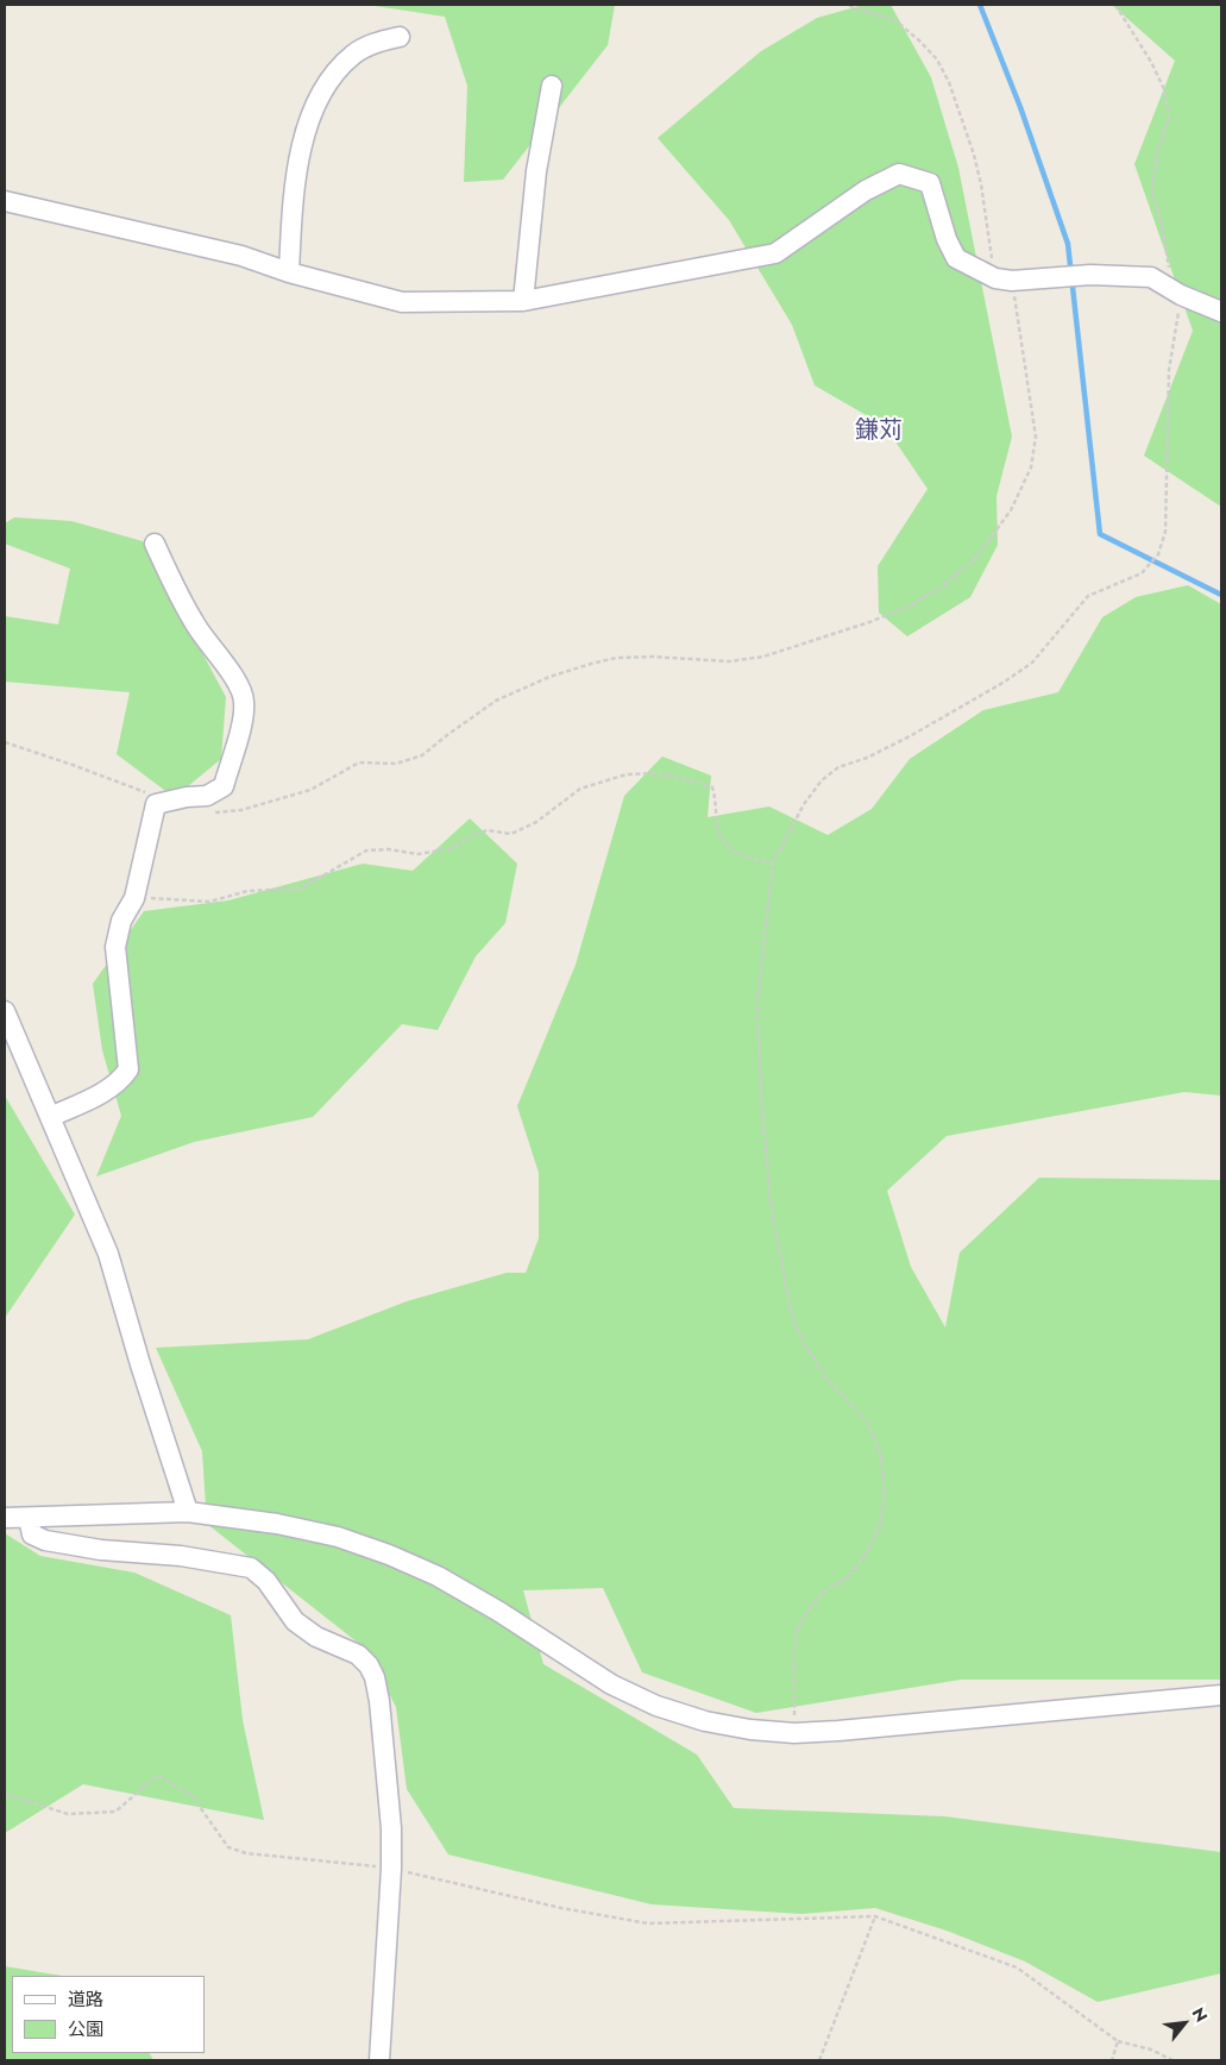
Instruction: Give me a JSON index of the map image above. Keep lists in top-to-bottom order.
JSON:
{
  "districts": ["鎌苅"],
  "legend": ["道路", "公園"],
  "north": "top right"
}
